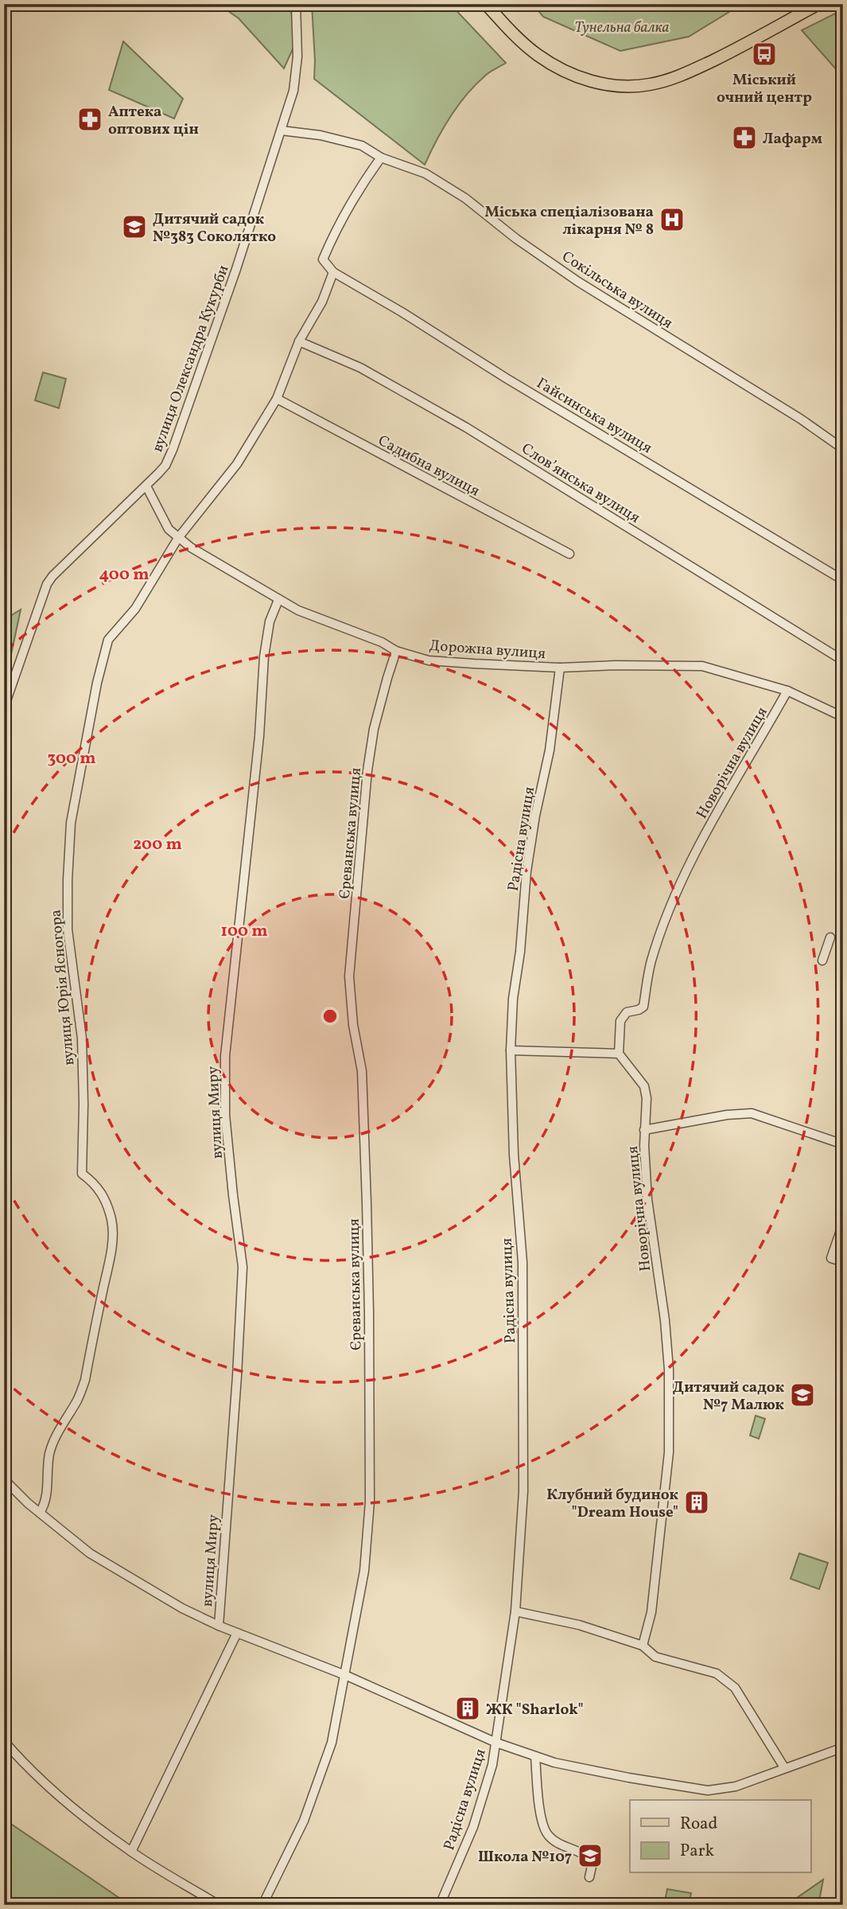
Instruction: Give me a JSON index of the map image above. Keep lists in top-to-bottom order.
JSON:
{
  "streets": {
    "street": [
      "Сокільська вулиця",
      "вулиця Олександра Кукурби",
      "Гайсинська вулиця",
      "Садибна вулиця",
      "Словʼянська вулиця",
      "Дорожна вулиця",
      "Новорічна вулиця",
      "Єреванська вулиця",
      "Радісна вулиця",
      "вулиця Юрія Ясногора",
      "вулиця Миру"
    ]
  },
  "crossings": [
    ["Сокільська вулиця", "вулиця Олександра Кукурби"],
    ["вулиця Олександра Кукурби", "Дорожна вулиця"],
    ["Гайсинська вулиця", "вулиця Юрія Ясногора"],
    ["Садибна вулиця", "вулиця Юрія Ясногора"],
    ["Словʼянська вулиця", "вулиця Юрія Ясногора"],
    ["Дорожна вулиця", "Новорічна вулиця"],
    ["Дорожна вулиця", "Єреванська вулиця"],
    ["Дорожна вулиця", "Радісна вулиця"],
    ["Дорожна вулиця", "вулиця Юрія Ясногора"],
    ["Дорожна вулиця", "вулиця Миру"]
  ],
  "parks": ["Тунельна балка"],
  "places": {
    "bus stop": ["Міський очний центр"],
    "pharmacy": ["Аптека оптових цін", "Лафарм"],
    "hospital": ["Міська спеціалізована лікарня № 8"],
    "school or university": ["Дитячий садок №383 Соколятко", "Дитячий садок №7 Малюк", "Школа №107"],
    "building": ["Клубний будинок \"Dream House\"", "ЖК \"Sharlok\""]
  },
  "legend": ["Road", "Park"],
  "rings": [
    "400 m",
    "300 m",
    "200 m",
    "100 m"
  ]
}
